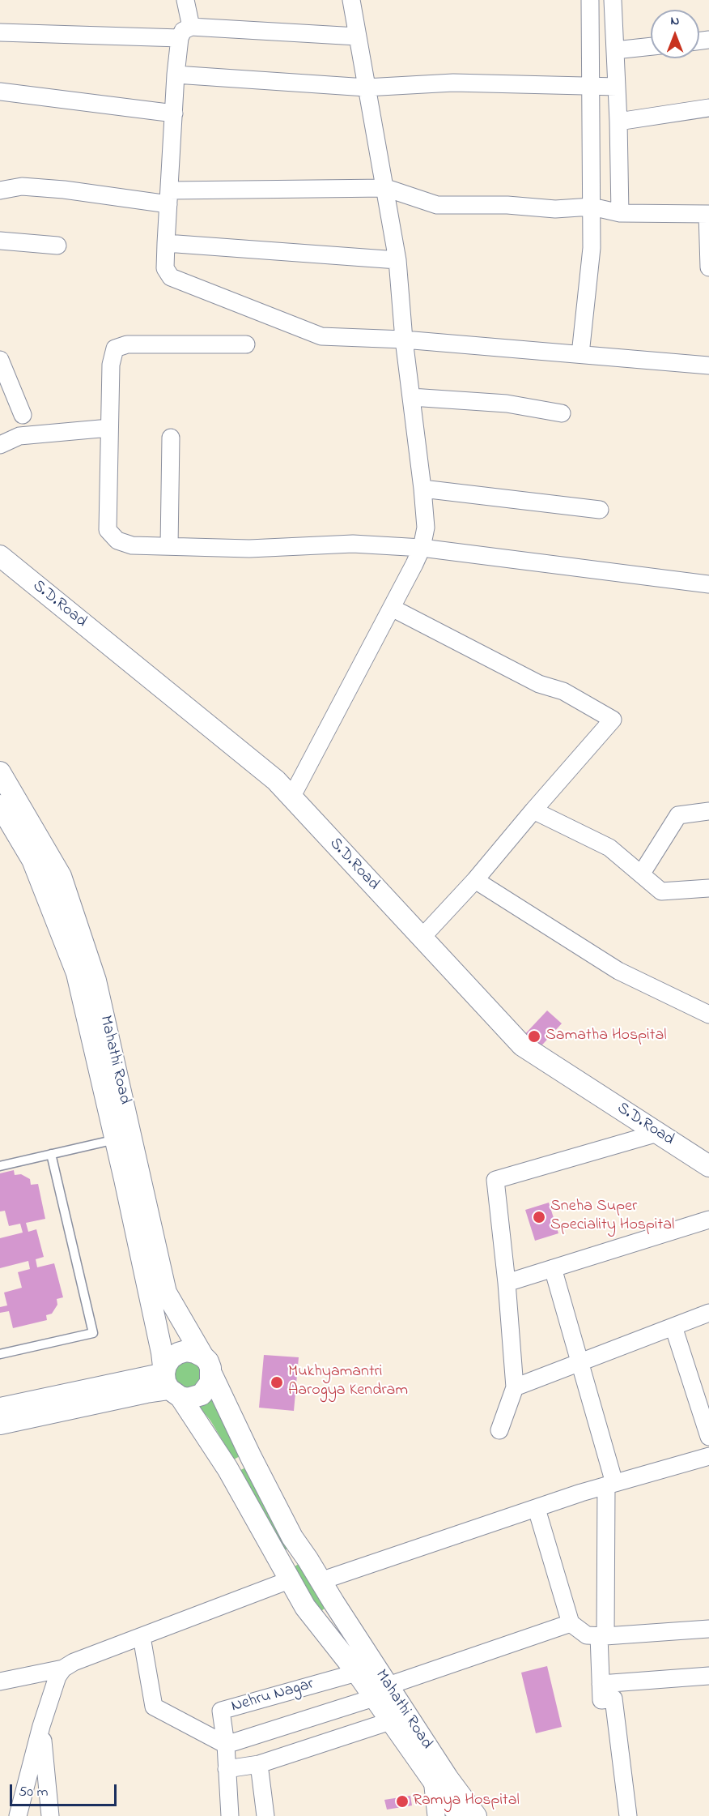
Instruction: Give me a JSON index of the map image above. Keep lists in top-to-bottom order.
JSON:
{
  "streets": {
    "street": ["S.D.Road", "Mahathi Road", "Nehru Nagar"]
  },
  "crossings": [
    ["Mahathi Road", "Nehru Nagar"]
  ],
  "places": [
    "Samatha Hospital",
    "Sneha Super Speciality Hospital",
    "Mukhyamantri Aarogya Kendram",
    "Ramya Hospital"
  ],
  "scale_bar": "50 m",
  "north": "top"
}
